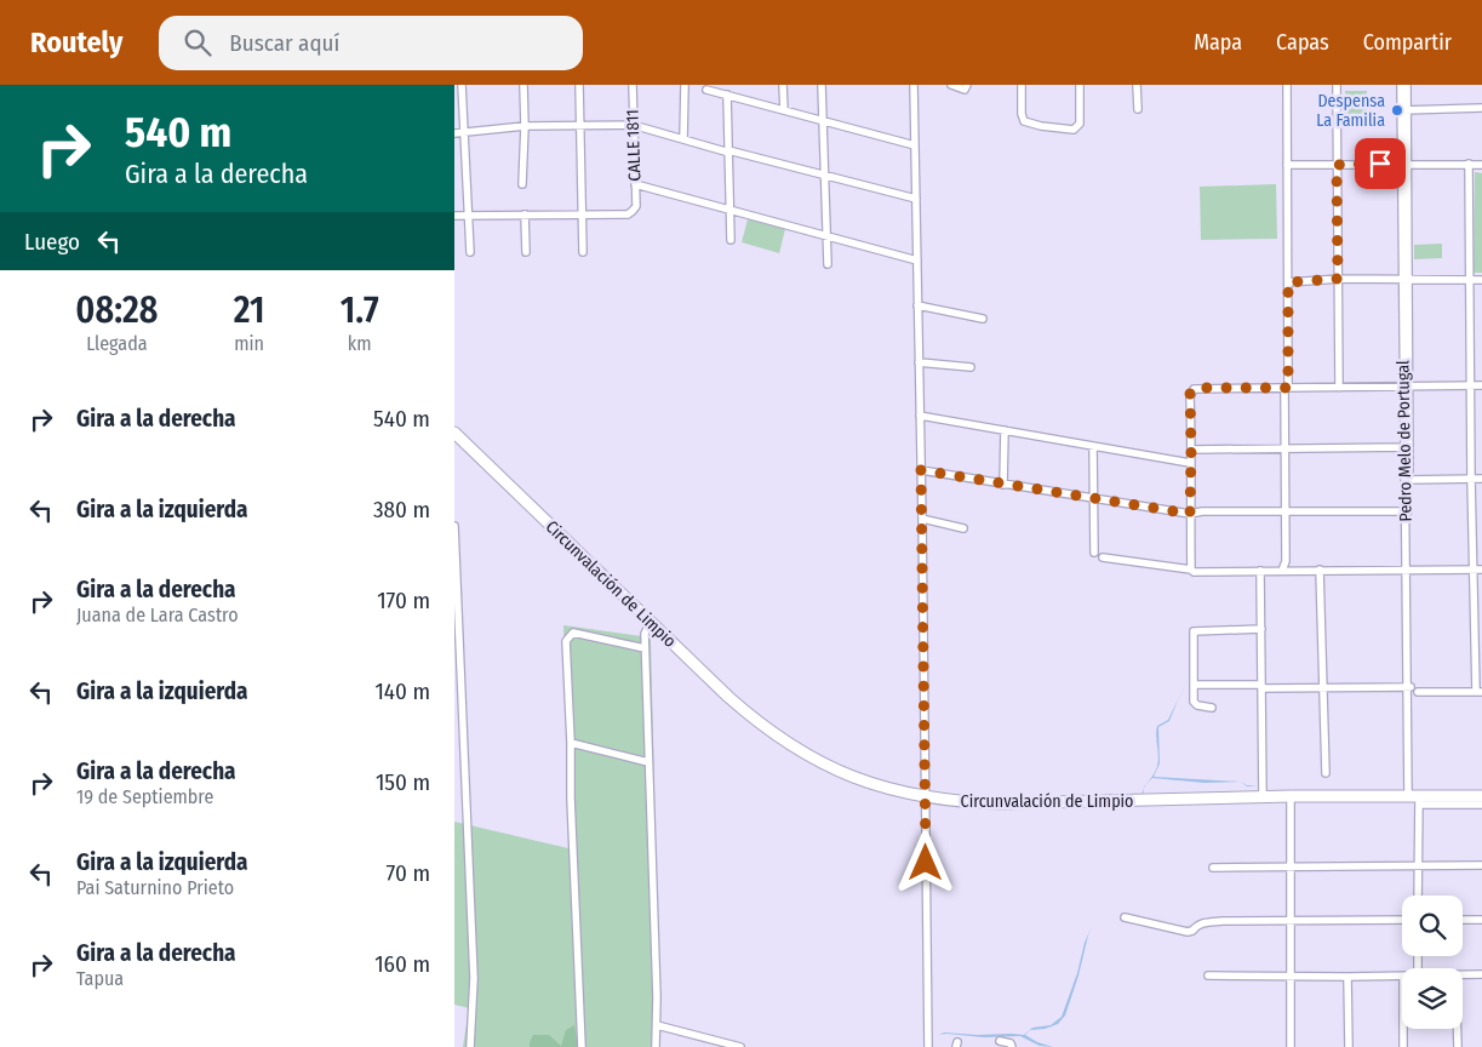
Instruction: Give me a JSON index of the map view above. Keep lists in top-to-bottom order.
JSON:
{
  "streets": {
    "highway": ["Circunvalación de Limpio"],
    "street": ["CALLE 1811", "Pedro Melo de Portugal"]
  },
  "crossings": [
    ["Pedro Melo de Portugal", "Circunvalación de Limpio"]
  ],
  "places": ["Despensa La Familia"],
  "page": {
    "header": "Routely",
    "search": "Buscar aquí",
    "nav": ["Mapa", "Capas", "Compartir"],
    "turn": ["540 m", "Gira a la derecha"],
    "then": "Luego",
    "eta": [
      "08:28",
      "Llegada",
      "21",
      "min",
      "1.7",
      "km"
    ],
    "list": [
      {
        "name": "Gira a la derecha",
        "value": "540 m"
      },
      {
        "name": "Gira a la izquierda",
        "value": "380 m"
      },
      {
        "name": "Gira a la derecha",
        "note": "Juana de Lara Castro",
        "value": "170 m"
      },
      {
        "name": "Gira a la izquierda",
        "value": "140 m"
      },
      {
        "name": "Gira a la derecha",
        "note": "19 de Septiembre",
        "value": "150 m"
      },
      {
        "name": "Gira a la izquierda",
        "note": "Pai Saturnino Prieto",
        "value": "70 m"
      },
      {
        "name": "Gira a la derecha",
        "note": "Tapua",
        "value": "160 m"
      }
    ]
  }
}
